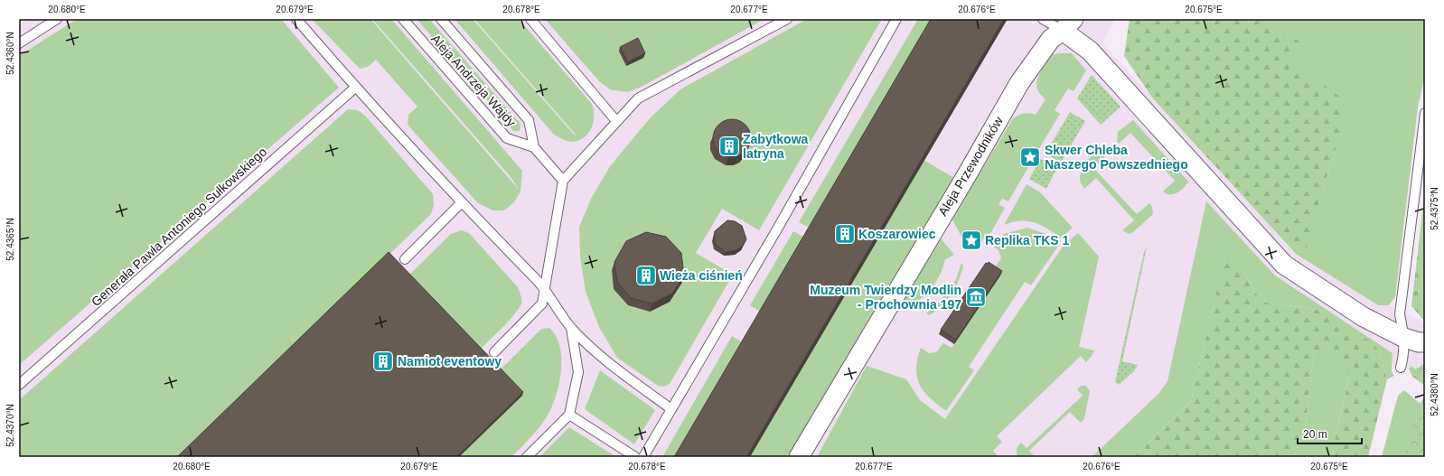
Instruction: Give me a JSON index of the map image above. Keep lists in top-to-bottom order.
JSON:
{
  "streets": {
    "street": ["Aleja Przewodników"],
    "lane": ["Aleja Andrzeja Wajdy", "Generała Pawła Antoniego Sułkowskiego"]
  },
  "places": {
    "building": [
      "Zabytkowa latryna",
      "Koszarowiec",
      "Wieża ciśnień",
      "Namiot eventowy"
    ],
    "place": ["Skwer Chleba Naszego Powszedniego", "Replika TKS 1"],
    "museum": ["Muzeum Twierdzy Modlin - Prochownia 197"]
  },
  "scale_bar": "20 m",
  "coordinates": [
    "20.680°E",
    "20.679°E",
    "20.678°E",
    "20.677°E",
    "20.676°E",
    "20.675°E",
    "52.4360°N",
    "52.4375°N",
    "52.4365°N",
    "52.4380°N",
    "52.4370°N"
  ]
}
